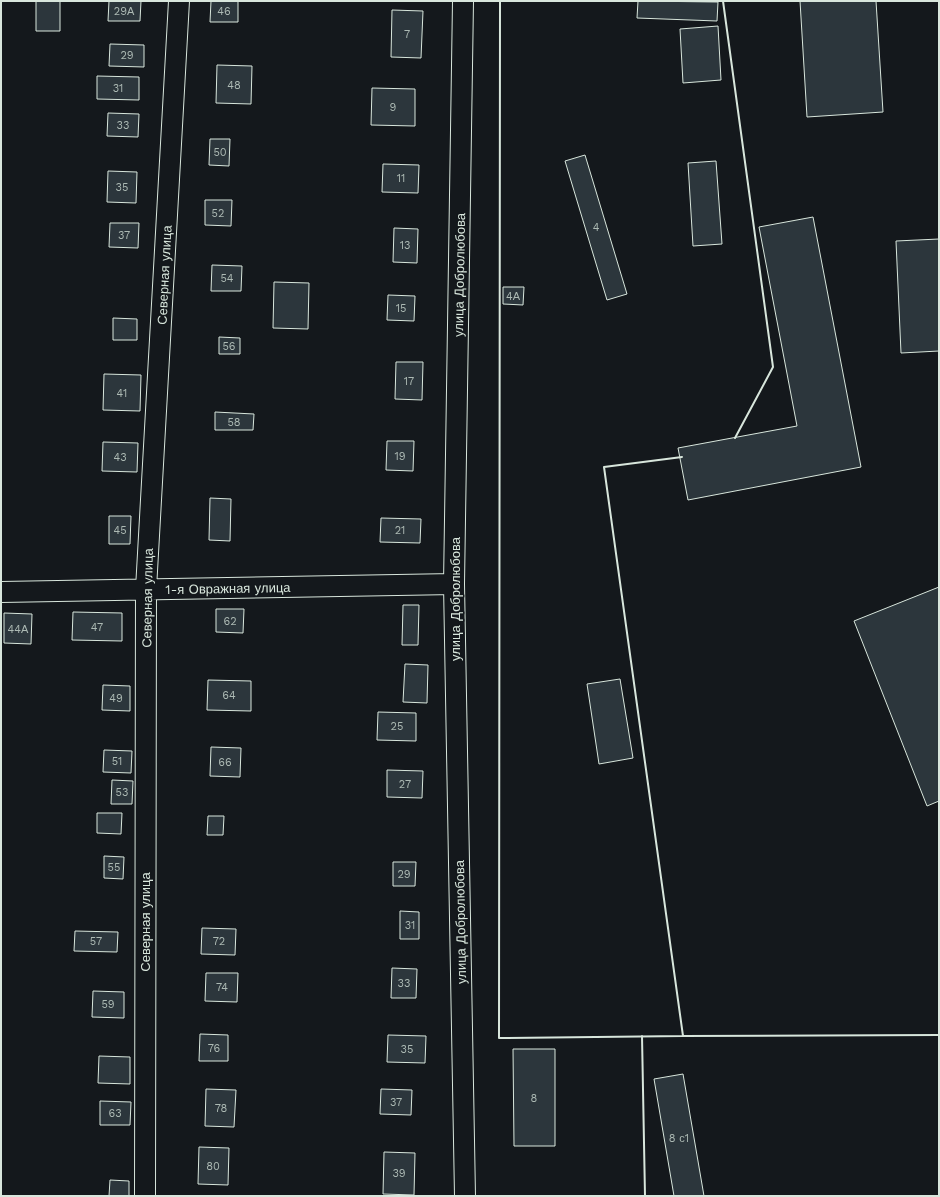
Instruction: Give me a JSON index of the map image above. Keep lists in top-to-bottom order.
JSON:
{
  "streets": {
    "street": ["Северная улица", "улица Добролюбова", "1-я Овражная улица"]
  },
  "crossings": [
    ["Северная улица", "1-я Овражная улица"],
    ["улица Добролюбова", "1-я Овражная улица"]
  ],
  "house_numbers": [
    "29А",
    "46",
    "7",
    "29",
    "48",
    "31",
    "9",
    "33",
    "50",
    "11",
    "35",
    "52",
    "4",
    "37",
    "13",
    "54",
    "4А",
    "15",
    "56",
    "17",
    "41",
    "58",
    "19",
    "43",
    "45",
    "21",
    "62",
    "47",
    "44А",
    "64",
    "49",
    "25",
    "51",
    "66",
    "27",
    "53",
    "55",
    "29",
    "31",
    "57",
    "72",
    "33",
    "74",
    "59",
    "76",
    "35",
    "8",
    "37",
    "78",
    "63",
    "8 с1",
    "80",
    "39"
  ]
}
